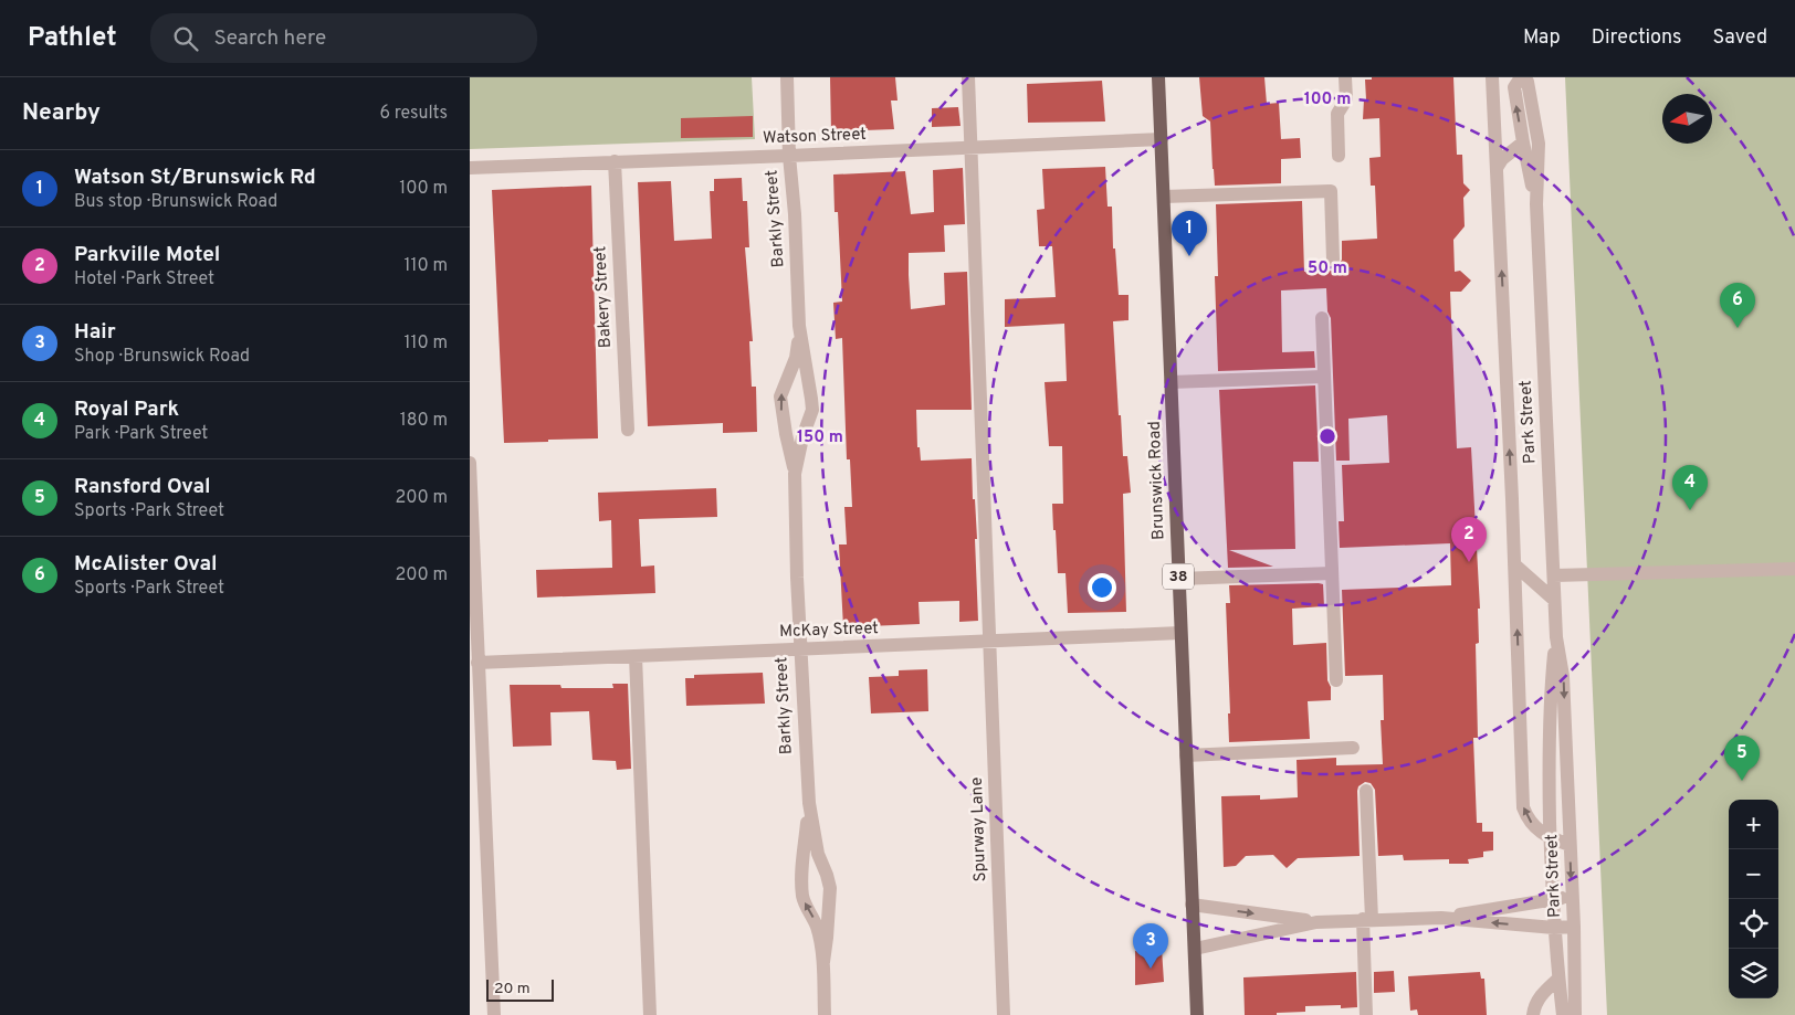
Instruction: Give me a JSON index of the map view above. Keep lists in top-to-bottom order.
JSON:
{
  "streets": {
    "main road": ["Brunswick Road", "38"],
    "street": [
      "Watson Street",
      "Barkly Street",
      "Bakery Street",
      "Park Street",
      "McKay Street",
      "Spurway Lane"
    ]
  },
  "crossings": [
    ["Watson Street", "Barkly Street"],
    ["Watson Street", "Bakery Street"],
    ["Watson Street", "Brunswick Road"],
    ["Watson Street", "Spurway Lane"],
    ["Barkly Street", "McKay Street"],
    ["Brunswick Road", "McKay Street"],
    ["McKay Street", "Spurway Lane"]
  ],
  "scale_bar": "20 m",
  "north": "left",
  "page": {
    "header": "Pathlet",
    "search": "Search here",
    "nav": ["Map", "Directions", "Saved"],
    "heading": ["Nearby", "6 results"],
    "list": [
      {
        "mark": "1",
        "name": "Watson St/Brunswick Rd",
        "note": "Bus stop · Brunswick Road",
        "value": "100 m"
      },
      {
        "mark": "2",
        "name": "Parkville Motel",
        "note": "Hotel · Park Street",
        "value": "110 m"
      },
      {
        "mark": "3",
        "name": "Hair",
        "note": "Shop · Brunswick Road",
        "value": "110 m"
      },
      {
        "mark": "4",
        "name": "Royal Park",
        "note": "Park · Park Street",
        "value": "180 m"
      },
      {
        "mark": "5",
        "name": "Ransford Oval",
        "note": "Sports · Park Street",
        "value": "200 m"
      },
      {
        "mark": "6",
        "name": "McAlister Oval",
        "note": "Sports · Park Street",
        "value": "200 m"
      }
    ],
    "pins": [
      "1",
      "6",
      "4",
      "2",
      "5",
      "3"
    ],
    "map_buttons": ["+", "−"],
    "scale": "20 m"
  },
  "rings": ["100 m", "50 m", "150 m"]
}
